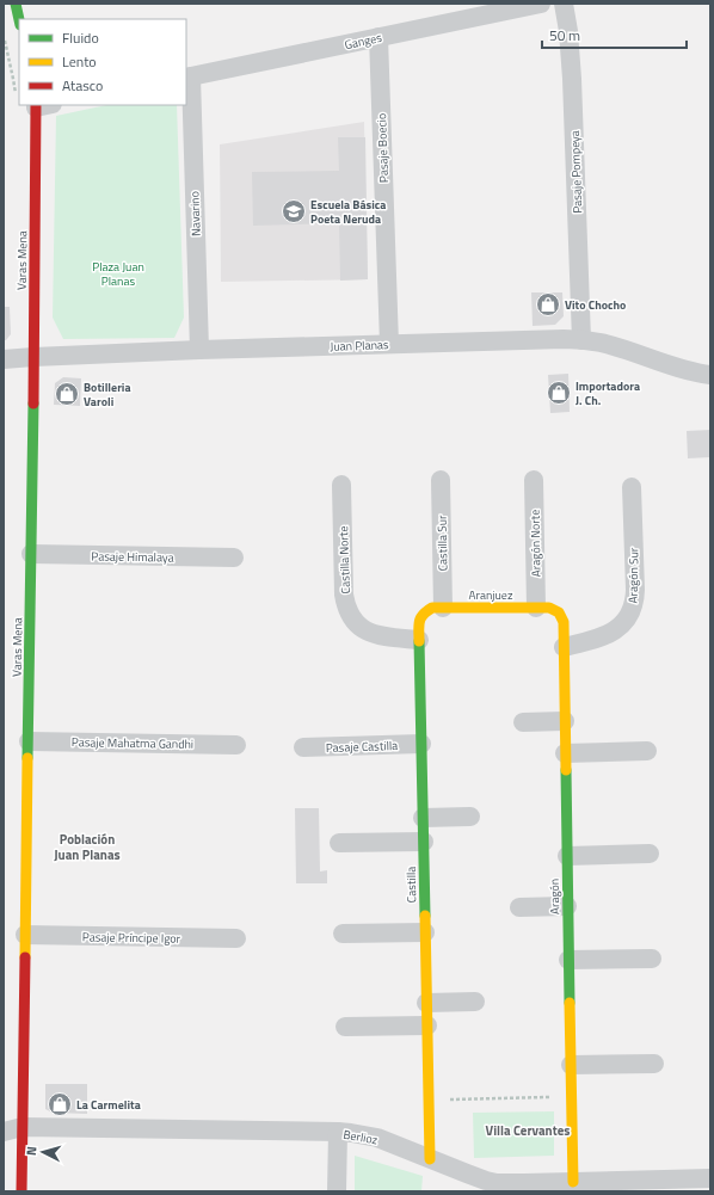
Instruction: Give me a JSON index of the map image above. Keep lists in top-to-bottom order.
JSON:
{
  "streets": {
    "street": [
      "Ganges",
      "Pasaje Boecio",
      "Pasaje Pompeya",
      "Navarino",
      "Varas Mena",
      "Juan Planas",
      "Castilla Sur",
      "Aragón Norte",
      "Pasaje Himalaya",
      "Castilla Norte",
      "Aragón Sur",
      "Aranjuez",
      "Pasaje Mahatma Gandhi",
      "Pasaje Castilla",
      "Castilla",
      "Aragón",
      "Pasaje Príncipe Igor",
      "Berlioz"
    ]
  },
  "crossings": [
    ["Ganges", "Pasaje Boecio"],
    ["Ganges", "Navarino"],
    ["Pasaje Boecio", "Juan Planas"],
    ["Pasaje Pompeya", "Juan Planas"],
    ["Navarino", "Juan Planas"],
    ["Varas Mena", "Juan Planas"],
    ["Varas Mena", "Pasaje Himalaya"],
    ["Varas Mena", "Pasaje Mahatma Gandhi"],
    ["Varas Mena", "Pasaje Príncipe Igor"],
    ["Varas Mena", "Berlioz"],
    ["Castilla Sur", "Aranjuez"],
    ["Aragón Norte", "Aranjuez"],
    ["Castilla Norte", "Castilla"],
    ["Aragón Sur", "Aragón"],
    ["Aranjuez", "Castilla"],
    ["Aranjuez", "Aragón"],
    ["Pasaje Castilla", "Castilla"],
    ["Castilla", "Berlioz"],
    ["Aragón", "Berlioz"]
  ],
  "districts": ["Población Juan Planas", "Villa Cervantes"],
  "parks": ["Plaza Juan Planas"],
  "places": {
    "school or university": ["Escuela Básica Poeta Neruda"],
    "shop": [
      "Vito Chocho",
      "Importadora J. Ch.",
      "Botilleria Varoli",
      "La Carmelita"
    ]
  },
  "legend": ["Fluido", "Lento", "Atasco"],
  "scale_bar": "50 m",
  "north": "left"
}
